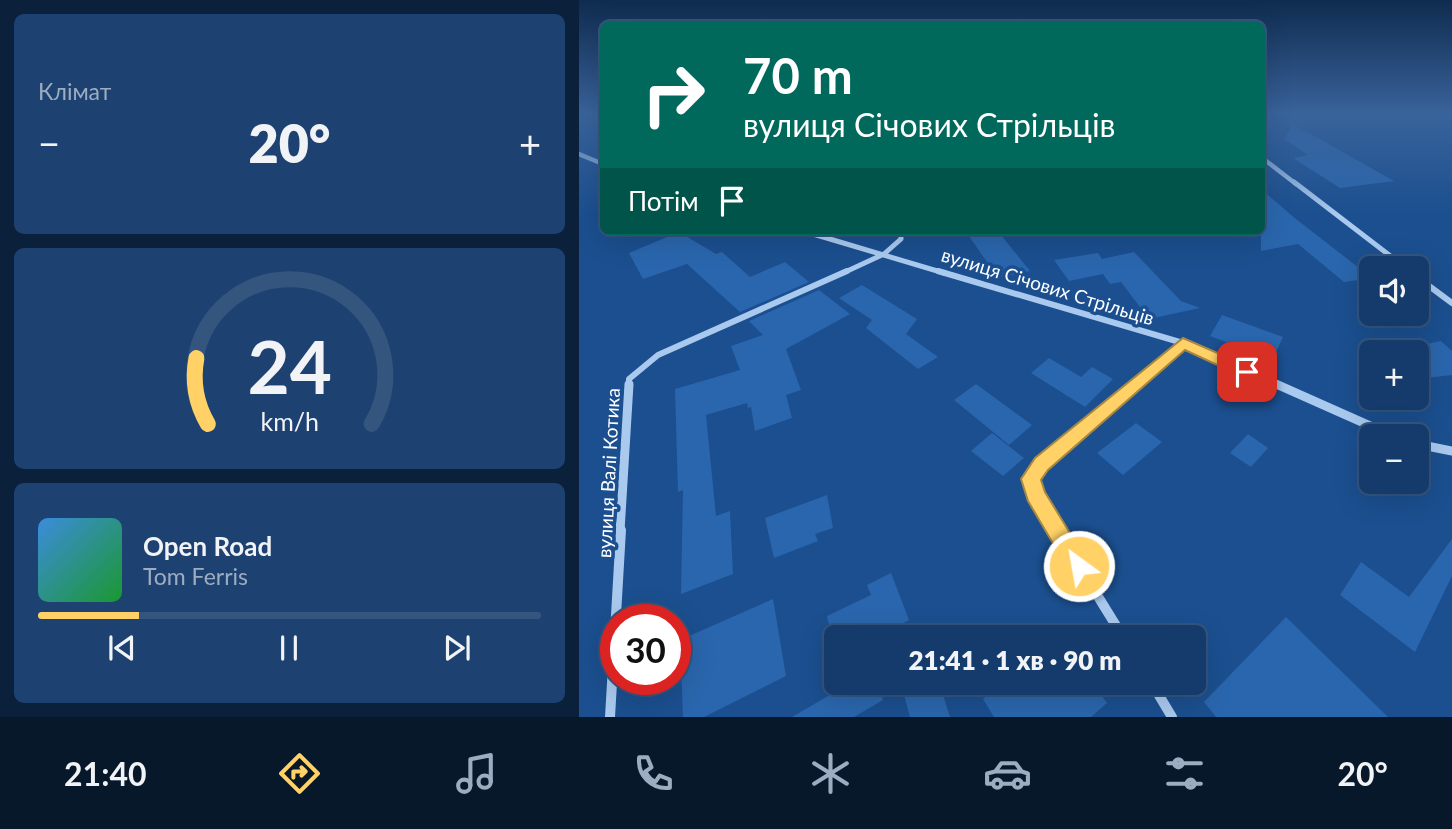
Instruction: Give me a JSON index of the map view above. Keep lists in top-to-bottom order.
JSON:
{
  "streets": {
    "street": ["вулиця Січових Стрільців", "вулиця Валі Котика"]
  },
  "crossings": [
    ["вулиця Січових Стрільців", "вулиця Валі Котика"]
  ],
  "page": {
    "tile": "Клімат",
    "turn": ["70 m", "вулиця Січових Стрільців"],
    "heat": ["−", "20°", "+"],
    "then": "Потім",
    "map_buttons": ["+", "−"],
    "song": ["Open Road", "Tom Ferris"],
    "limit": "30",
    "trip": "21:41 · 1 хв · 90 m",
    "tabs": ["21:40", "20°"],
    "gauge": ["24", "km/h"]
  }
}
